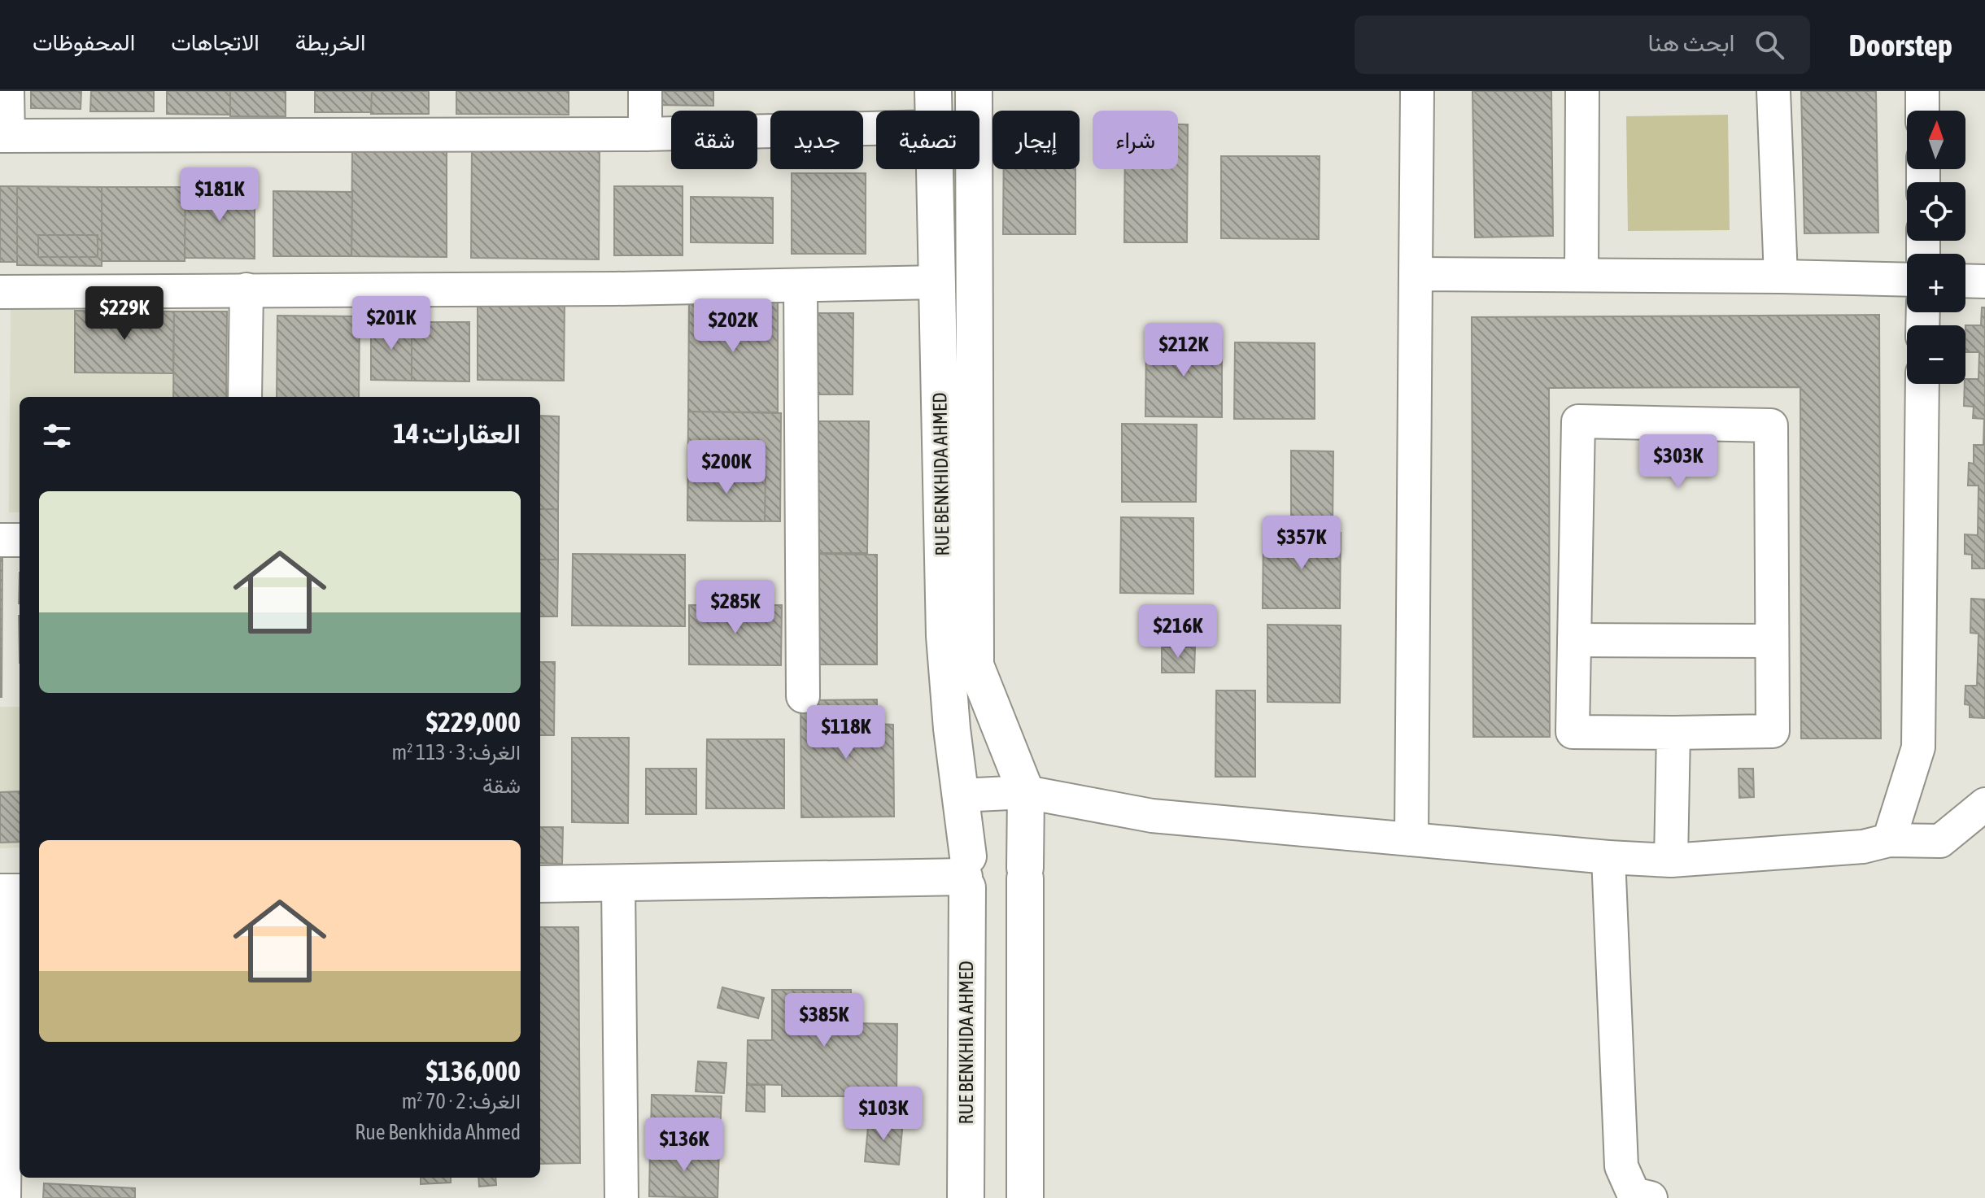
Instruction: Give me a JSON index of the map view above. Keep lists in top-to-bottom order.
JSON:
{
  "streets": {
    "main road": ["RUE BENKHIDA AHMED"]
  },
  "north": "top",
  "page": {
    "header": "Doorstep",
    "search": "ابحث هنا",
    "nav": ["الخريطة", "الاتجاهات", "المحفوظات"],
    "map_buttons": ["+", "−"],
    "chip": [
      "شراء",
      "إيجار",
      "تصفية",
      "جديد",
      "شقة"
    ],
    "price": [
      "$181K",
      "$229K",
      "$201K",
      "$202K",
      "$212K",
      "$303K",
      "$200K",
      "$357K",
      "$285K",
      "$216K",
      "$118K",
      "$385K",
      "$103K",
      "$136K"
    ],
    "heading": "العقارات: 14",
    "list": [
      {
        "name": "$229,000",
        "note": "الغرف: 3 · 113 m² · شقة"
      },
      {
        "name": "$136,000",
        "note": "الغرف: 2 · 70 m² · Rue Benkhida Ahmed"
      }
    ]
  }
}
